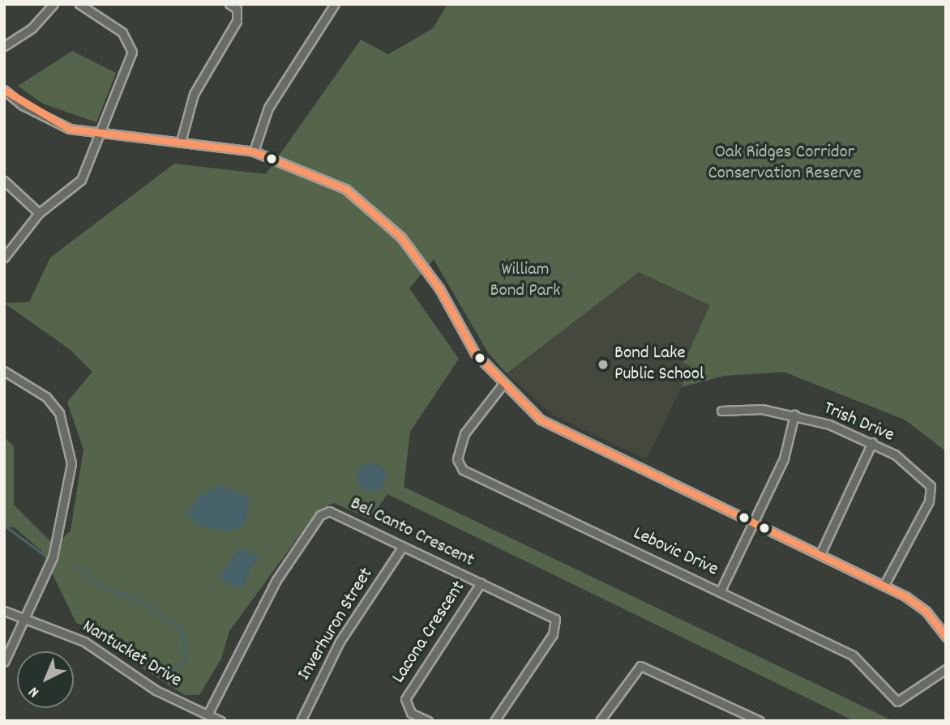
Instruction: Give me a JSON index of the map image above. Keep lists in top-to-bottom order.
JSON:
{
  "streets": {
    "street": [
      "Trish Drive",
      "Bel Canto Crescent",
      "Lebovic Drive",
      "Inverhuron Street",
      "Lacona Crescent",
      "Nantucket Drive"
    ]
  },
  "crossings": [
    ["Bel Canto Crescent", "Inverhuron Street"],
    ["Bel Canto Crescent", "Lacona Crescent"],
    ["Bel Canto Crescent", "Nantucket Drive"]
  ],
  "parks": ["Oak Ridges Corridor Conservation Reserve", "William Bond Park"],
  "places": ["Bond Lake Public School"],
  "north": "bottom left"
}
